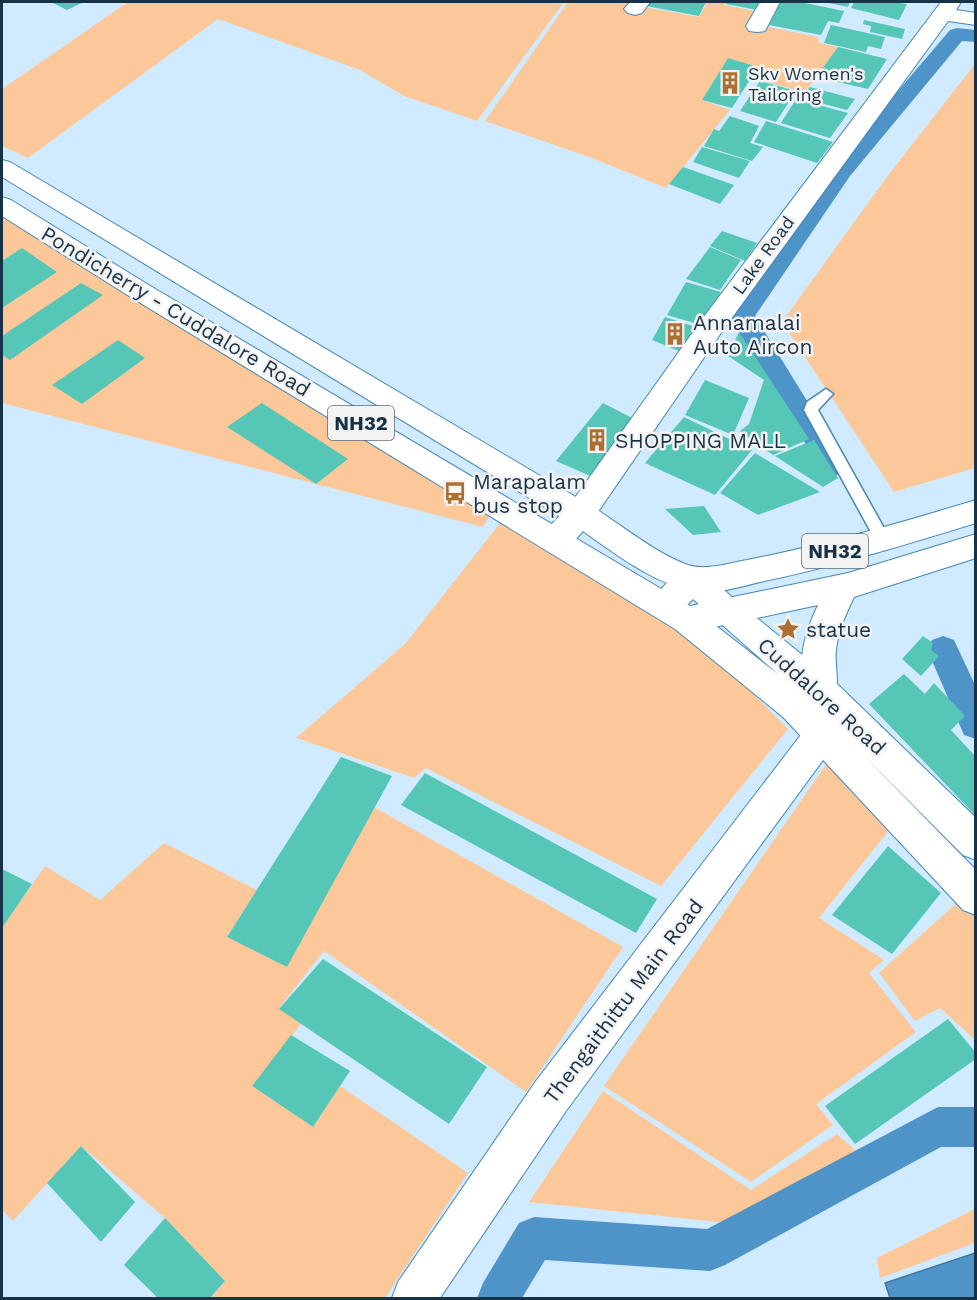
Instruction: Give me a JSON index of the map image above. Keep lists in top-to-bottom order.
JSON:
{
  "streets": {
    "main road": [
      "Lake Road",
      "Pondicherry - Cuddalore Road",
      "NH32",
      "Cuddalore Road",
      "Thengaithittu Main Road"
    ]
  },
  "crossings": [
    ["Lake Road", "Pondicherry - Cuddalore Road"],
    ["Pondicherry - Cuddalore Road", "NH32"],
    ["Pondicherry - Cuddalore Road", "Cuddalore Road"],
    ["NH32", "Cuddalore Road"],
    ["Cuddalore Road", "Thengaithittu Main Road"]
  ],
  "places": {
    "building": ["Skv Women's Tailoring", "Annamalai Auto Aircon", "SHOPPING MALL"],
    "bus stop": ["Marapalam bus stop"],
    "place": ["statue"]
  }
}
